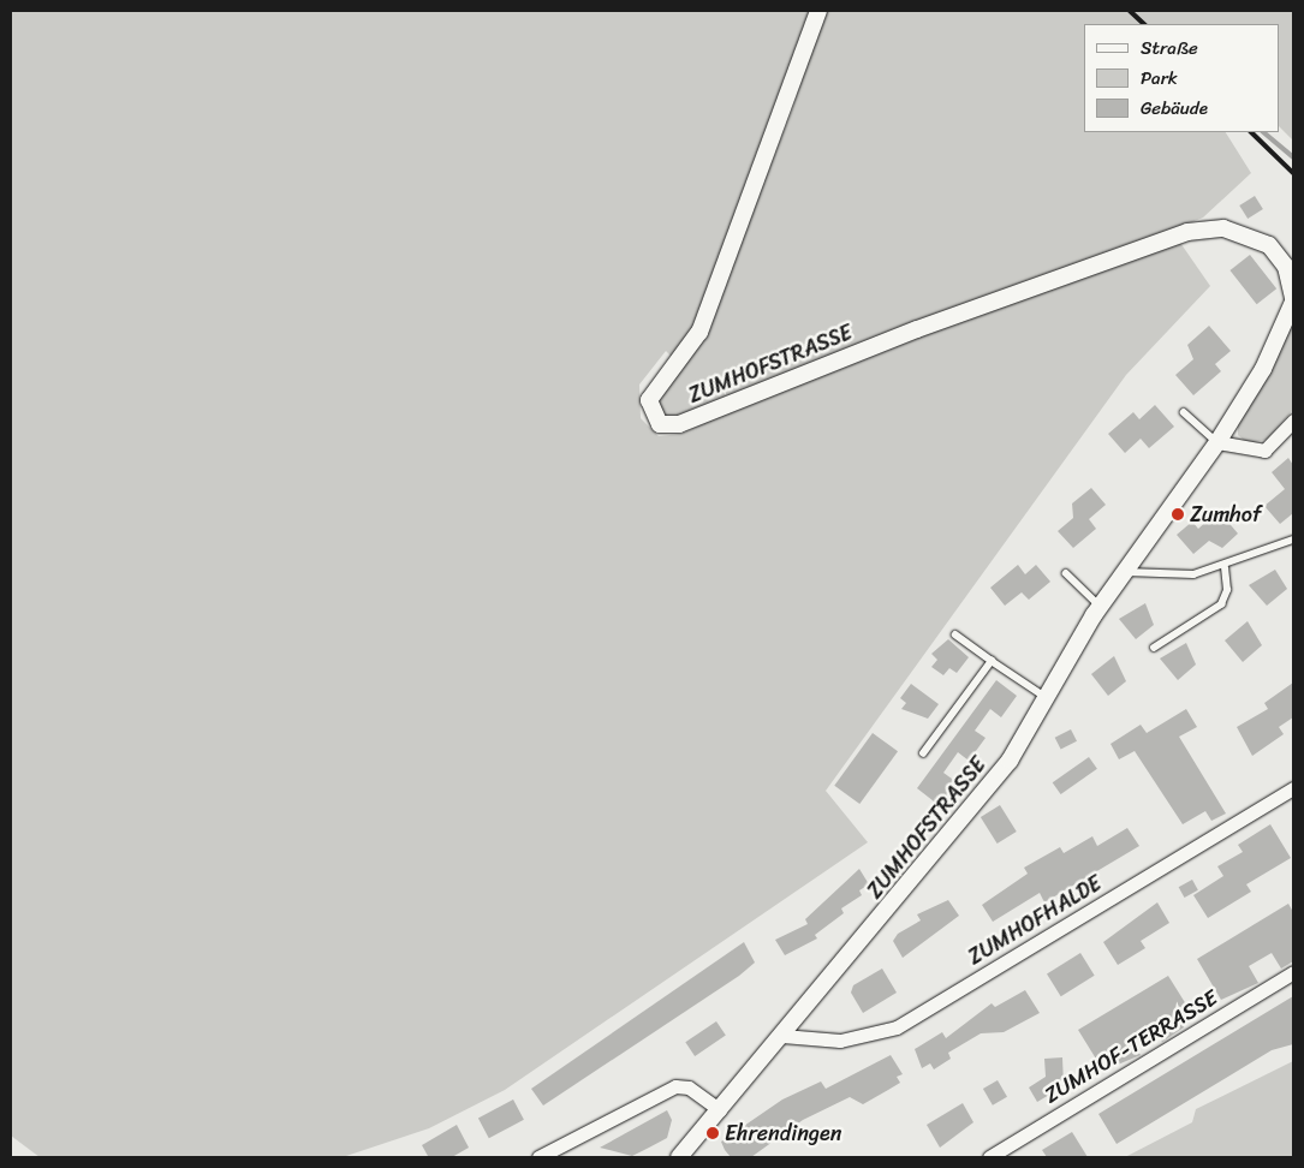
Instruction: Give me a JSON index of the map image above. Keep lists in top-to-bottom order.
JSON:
{
  "streets": {
    "street": ["ZUMHOFSTRASSE", "ZUMHOFHALDE", "ZUMHOF-TERRASSE"]
  },
  "crossings": [
    ["ZUMHOFSTRASSE", "ZUMHOFHALDE"]
  ],
  "places": ["Zumhof", "Ehrendingen"],
  "legend": ["Straße", "Park", "Gebäude"]
}
